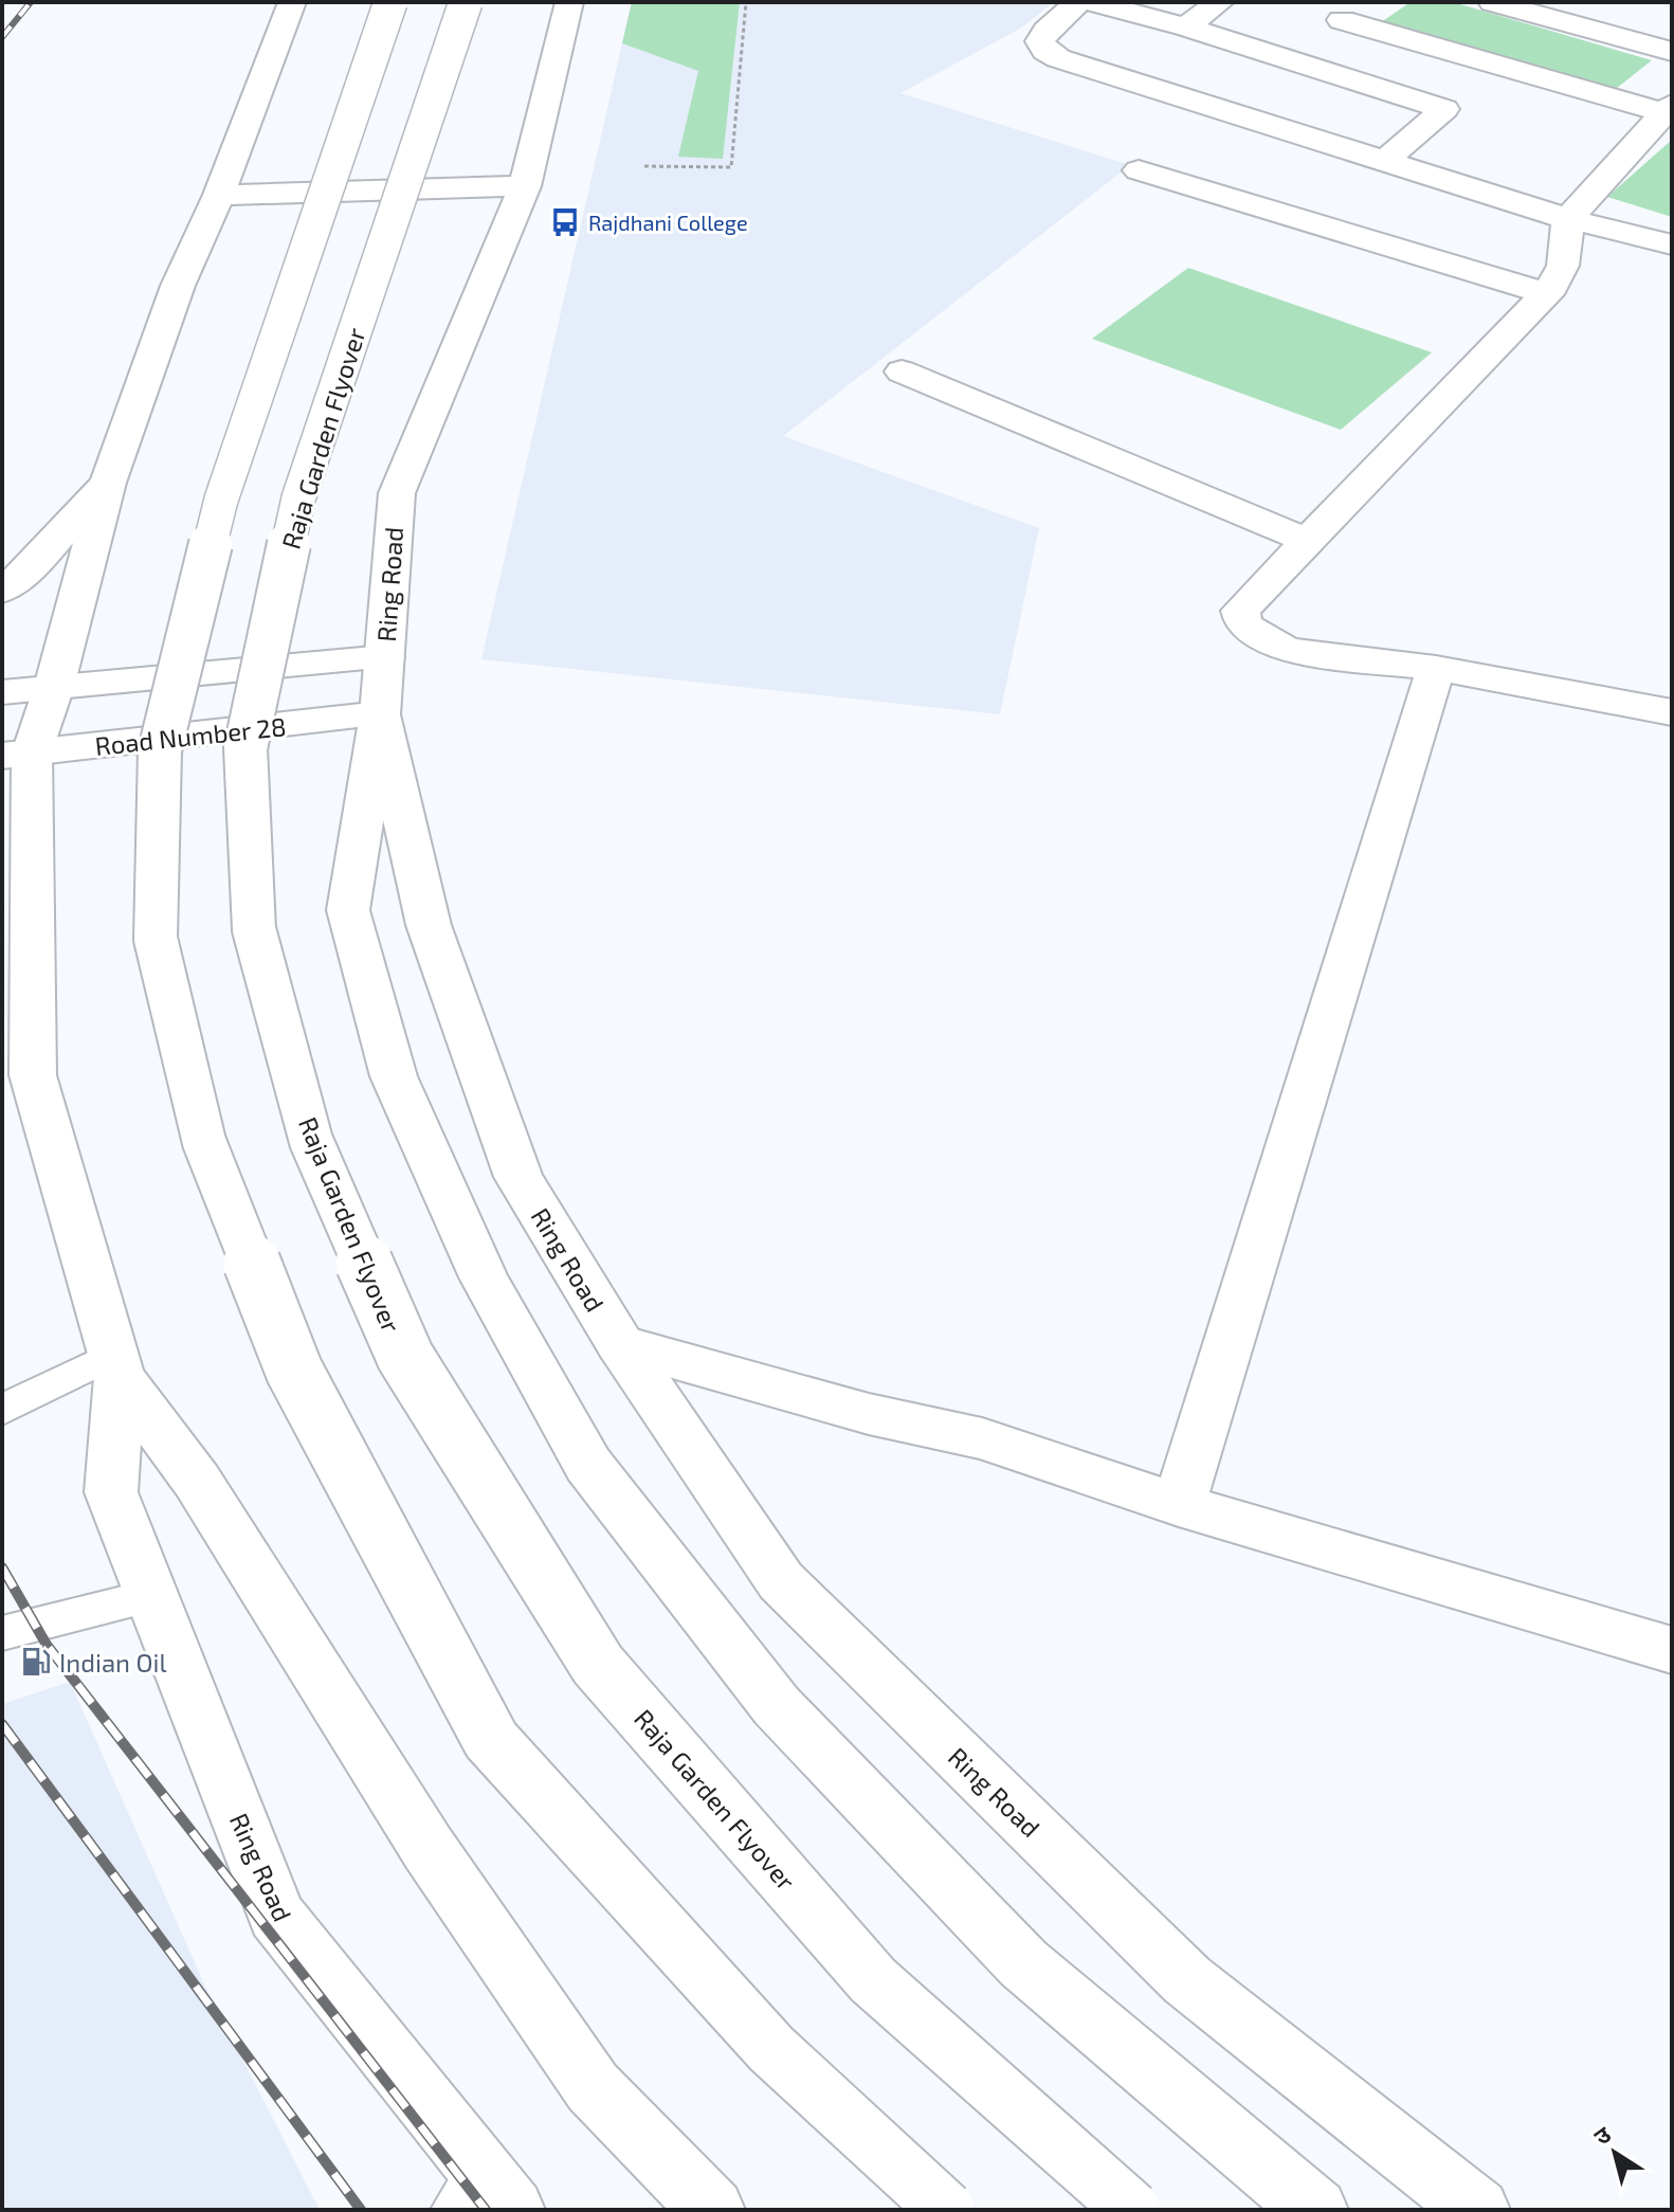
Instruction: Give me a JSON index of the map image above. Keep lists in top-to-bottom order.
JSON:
{
  "streets": {
    "main road": ["Raja Garden Flyover", "Ring Road", "Road Number 28"]
  },
  "crossings": [
    ["Ring Road", "Road Number 28"]
  ],
  "places": {
    "bus stop": ["Rajdhani College"],
    "fuel station": ["Indian Oil"]
  },
  "north": "top left"
}
